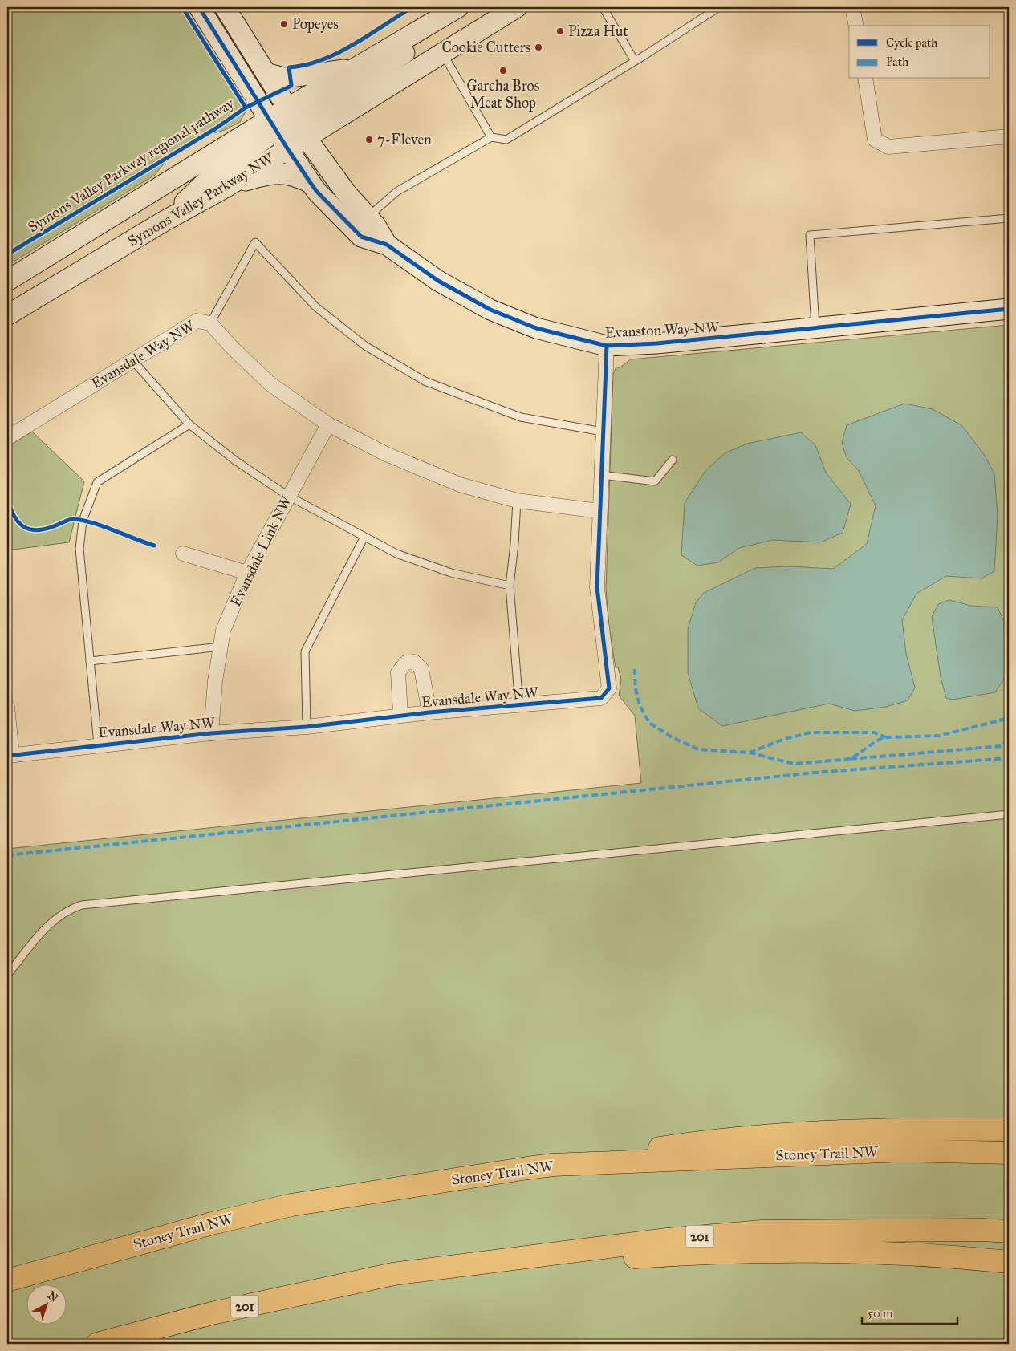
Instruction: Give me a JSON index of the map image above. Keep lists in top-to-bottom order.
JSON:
{
  "streets": {
    "highway": ["Stoney Trail NW", "201"],
    "main road": ["Symons Valley Parkway NW", "Evanston Way NW"],
    "street": ["Evansdale Way NW", "Evansdale Link NW"],
    "cycle path": ["Symons Valley Parkway regional pathway"]
  },
  "crossings": [
    ["Symons Valley Parkway NW", "Evanston Way NW"],
    ["Evanston Way NW", "Evansdale Way NW"],
    ["Evansdale Way NW", "Evansdale Link NW"]
  ],
  "places": [
    "Popeyes",
    "Pizza Hut",
    "Cookie Cutters",
    "Garcha Bros Meat Shop",
    "7-Eleven"
  ],
  "legend": ["Cycle path", "Path"],
  "scale_bar": "50 m",
  "north": "top right"
}
